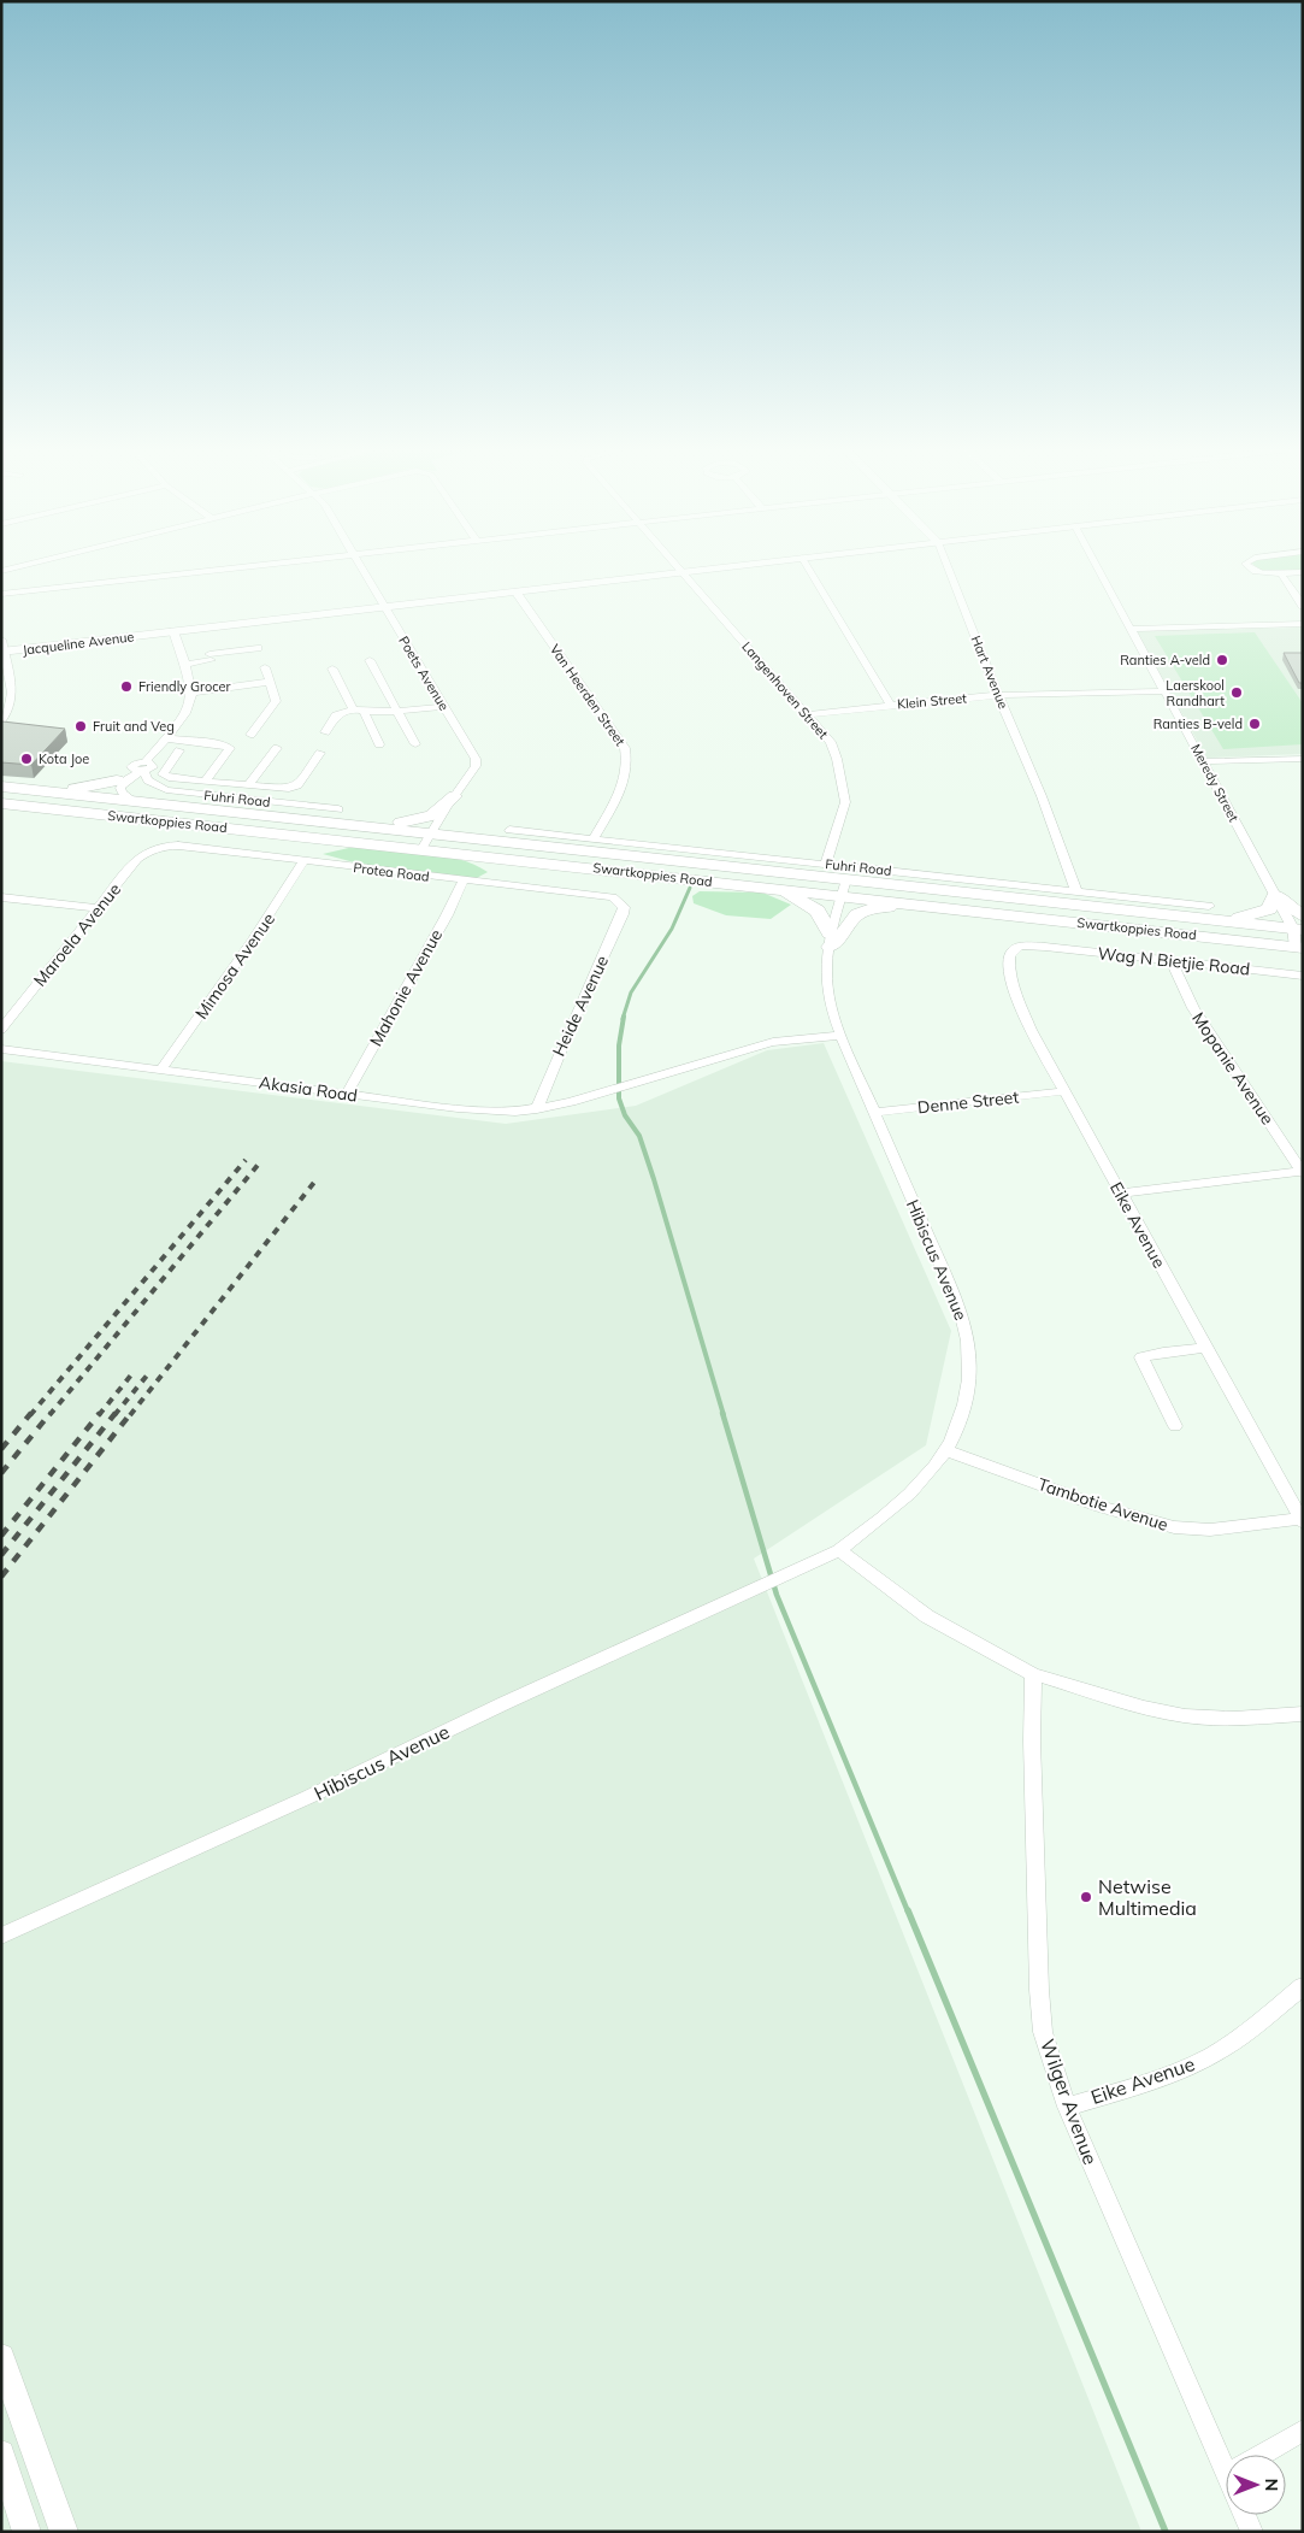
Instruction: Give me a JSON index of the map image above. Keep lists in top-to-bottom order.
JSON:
{
  "streets": {
    "main road": ["Swartkoppies Road"],
    "street": [
      "Jacqueline Avenue",
      "Hart Avenue",
      "Poets Avenue",
      "Langenhoven Street",
      "Van Heerden Street",
      "Klein Street",
      "Meredy Street",
      "Fuhri Road",
      "Protea Road",
      "Maroela Avenue",
      "Wag N Bietjie Road",
      "Mimosa Avenue",
      "Mahonie Avenue",
      "Heide Avenue",
      "Mopanie Avenue",
      "Akasia Road",
      "Denne Street",
      "Eike Avenue",
      "Hibiscus Avenue",
      "Tambotie Avenue",
      "Wilger Avenue"
    ]
  },
  "crossings": [
    ["Jacqueline Avenue", "Poets Avenue"],
    ["Jacqueline Avenue", "Langenhoven Street"],
    ["Jacqueline Avenue", "Van Heerden Street"],
    ["Hart Avenue", "Klein Street"],
    ["Hart Avenue", "Fuhri Road"],
    ["Poets Avenue", "Swartkoppies Road"],
    ["Langenhoven Street", "Klein Street"],
    ["Langenhoven Street", "Fuhri Road"],
    ["Van Heerden Street", "Fuhri Road"],
    ["Klein Street", "Meredy Street"],
    ["Swartkoppies Road", "Hibiscus Avenue"],
    ["Protea Road", "Maroela Avenue"],
    ["Protea Road", "Mimosa Avenue"],
    ["Protea Road", "Mahonie Avenue"],
    ["Protea Road", "Heide Avenue"],
    ["Wag N Bietjie Road", "Mopanie Avenue"],
    ["Wag N Bietjie Road", "Eike Avenue"],
    ["Mimosa Avenue", "Akasia Road"],
    ["Mahonie Avenue", "Akasia Road"],
    ["Heide Avenue", "Akasia Road"],
    ["Akasia Road", "Hibiscus Avenue"],
    ["Denne Street", "Eike Avenue"],
    ["Denne Street", "Hibiscus Avenue"],
    ["Eike Avenue", "Tambotie Avenue"],
    ["Eike Avenue", "Wilger Avenue"],
    ["Hibiscus Avenue", "Tambotie Avenue"]
  ],
  "places": [
    "Ranties A-veld",
    "Friendly Grocer",
    "Laerskool Randhart",
    "Ranties B-veld",
    "Fruit and Veg",
    "Kota Joe",
    "Netwise Multimedia"
  ],
  "north": "right"
}
